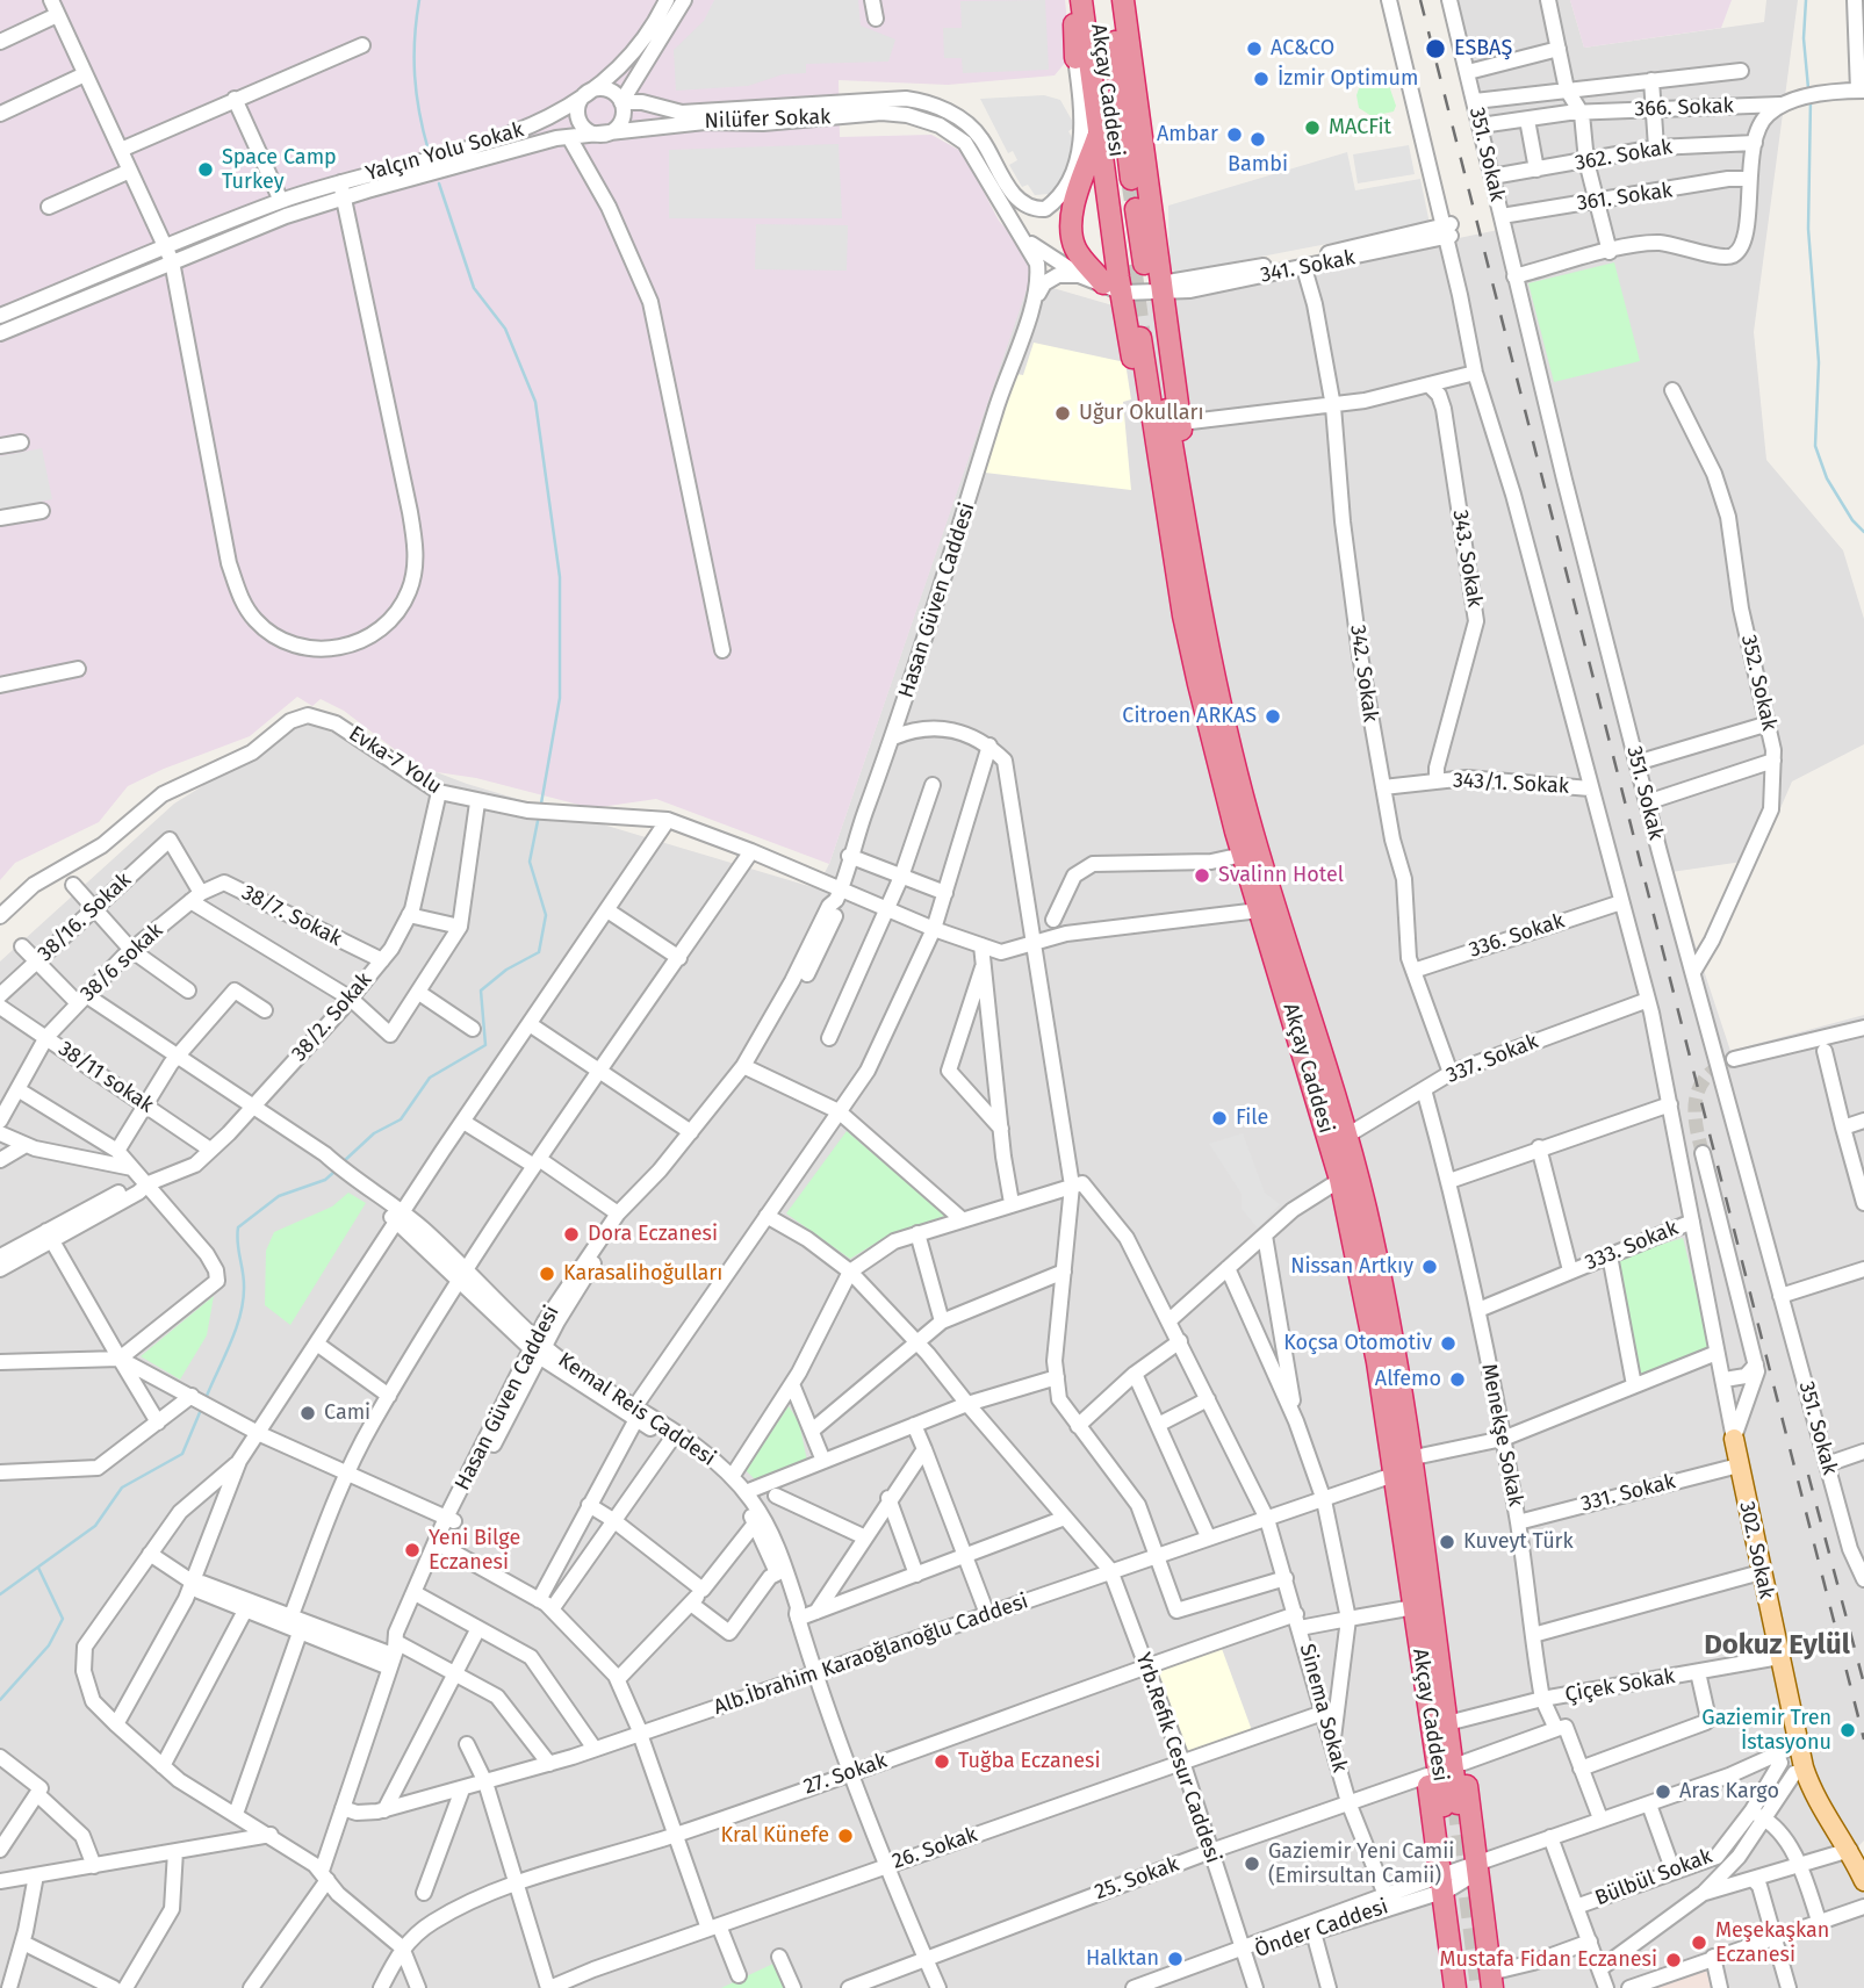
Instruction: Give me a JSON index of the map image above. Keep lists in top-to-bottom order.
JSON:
{
  "streets": {
    "highway": ["Akçay Caddesi"],
    "main road": ["302. Sokak"],
    "street": [
      "366. Sokak",
      "Nilüfer Sokak",
      "Yalçın Yolu Sokak",
      "351. Sokak",
      "362. Sokak",
      "361. Sokak",
      "341. Sokak",
      "343. Sokak",
      "Hasan Güven Caddesi",
      "342. Sokak",
      "352. Sokak",
      "Evka-7 Yolu",
      "343/1. Sokak",
      "38/7. Sokak",
      "38/16. Sokak",
      "336. Sokak",
      "38/6 sokak",
      "38/2. Sokak",
      "337. Sokak",
      "38/11 sokak",
      "333. Sokak",
      "Kemal Reis Caddesi",
      "Menekşe Sokak",
      "331. Sokak",
      "Alb.İbrahim Karaoğlanoğlu Caddesi",
      "Çiçek Sokak",
      "Sinema Sokak",
      "Yrb.Refik Cesur Caddesi",
      "27. Sokak",
      "26. Sokak",
      "Bülbül Sokak",
      "25. Sokak",
      "Önder Caddesi"
    ]
  },
  "crossings": [
    ["Akçay Caddesi", "337. Sokak"],
    ["Akçay Caddesi", "Alb.İbrahim Karaoğlanoğlu Caddesi"],
    ["366. Sokak", "351. Sokak"],
    ["Nilüfer Sokak", "Yalçın Yolu Sokak"],
    ["351. Sokak", "362. Sokak"],
    ["351. Sokak", "361. Sokak"],
    ["351. Sokak", "352. Sokak"],
    ["341. Sokak", "342. Sokak"],
    ["343. Sokak", "343/1. Sokak"],
    ["Hasan Güven Caddesi", "Evka-7 Yolu"],
    ["Hasan Güven Caddesi", "Kemal Reis Caddesi"],
    ["Hasan Güven Caddesi", "Alb.İbrahim Karaoğlanoğlu Caddesi"],
    ["342. Sokak", "343/1. Sokak"],
    ["342. Sokak", "336. Sokak"],
    ["342. Sokak", "337. Sokak"],
    ["Evka-7 Yolu", "38/2. Sokak"],
    ["38/7. Sokak", "38/16. Sokak"],
    ["38/7. Sokak", "38/6 sokak"],
    ["38/7. Sokak", "38/2. Sokak"],
    ["38/16. Sokak", "38/6 sokak"],
    ["38/16. Sokak", "Kemal Reis Caddesi"],
    ["38/6 sokak", "38/11 sokak"],
    ["38/6 sokak", "Kemal Reis Caddesi"],
    ["38/2. Sokak", "38/11 sokak"],
    ["38/2. Sokak", "Kemal Reis Caddesi"],
    ["337. Sokak", "Menekşe Sokak"],
    ["333. Sokak", "Menekşe Sokak"],
    ["Kemal Reis Caddesi", "Alb.İbrahim Karaoğlanoğlu Caddesi"],
    ["Kemal Reis Caddesi", "27. Sokak"],
    ["Kemal Reis Caddesi", "26. Sokak"],
    ["Kemal Reis Caddesi", "25. Sokak"],
    ["Menekşe Sokak", "331. Sokak"],
    ["Menekşe Sokak", "Çiçek Sokak"],
    ["331. Sokak", "302. Sokak"],
    ["302. Sokak", "Çiçek Sokak"],
    ["302. Sokak", "Bülbül Sokak"],
    ["Alb.İbrahim Karaoğlanoğlu Caddesi", "Sinema Sokak"],
    ["Alb.İbrahim Karaoğlanoğlu Caddesi", "Yrb.Refik Cesur Caddesi"],
    ["Sinema Sokak", "27. Sokak"],
    ["Sinema Sokak", "26. Sokak"],
    ["Sinema Sokak", "25. Sokak"],
    ["Sinema Sokak", "Önder Caddesi"],
    ["Yrb.Refik Cesur Caddesi", "27. Sokak"],
    ["Yrb.Refik Cesur Caddesi", "26. Sokak"],
    ["Yrb.Refik Cesur Caddesi", "25. Sokak"],
    ["Yrb.Refik Cesur Caddesi", "Önder Caddesi"]
  ],
  "districts": ["Dokuz Eylül"],
  "places": [
    "AC&CO",
    "ESBAŞ",
    "İzmir Optimum",
    "MACFit",
    "Ambar",
    "Bambi",
    "Space Camp Turkey",
    "Uğur Okulları",
    "Citroen ARKAS",
    "Svalinn Hotel",
    "File",
    "Dora Eczanesi",
    "Nissan Artkıy",
    "Karasalihoğulları",
    "Koçsa Otomotiv",
    "Alfemo",
    "Cami",
    "Kuveyt Türk",
    "Yeni Bilge Eczanesi",
    "Gaziemir Tren İstasyonu",
    "Tuğba Eczanesi",
    "Aras Kargo",
    "Kral Künefe",
    "Gaziemir Yeni Camii (Emirsultan Camii)",
    "Meşekaşkan Eczanesi",
    "Halktan",
    "Mustafa Fidan Eczanesi"
  ]
}
